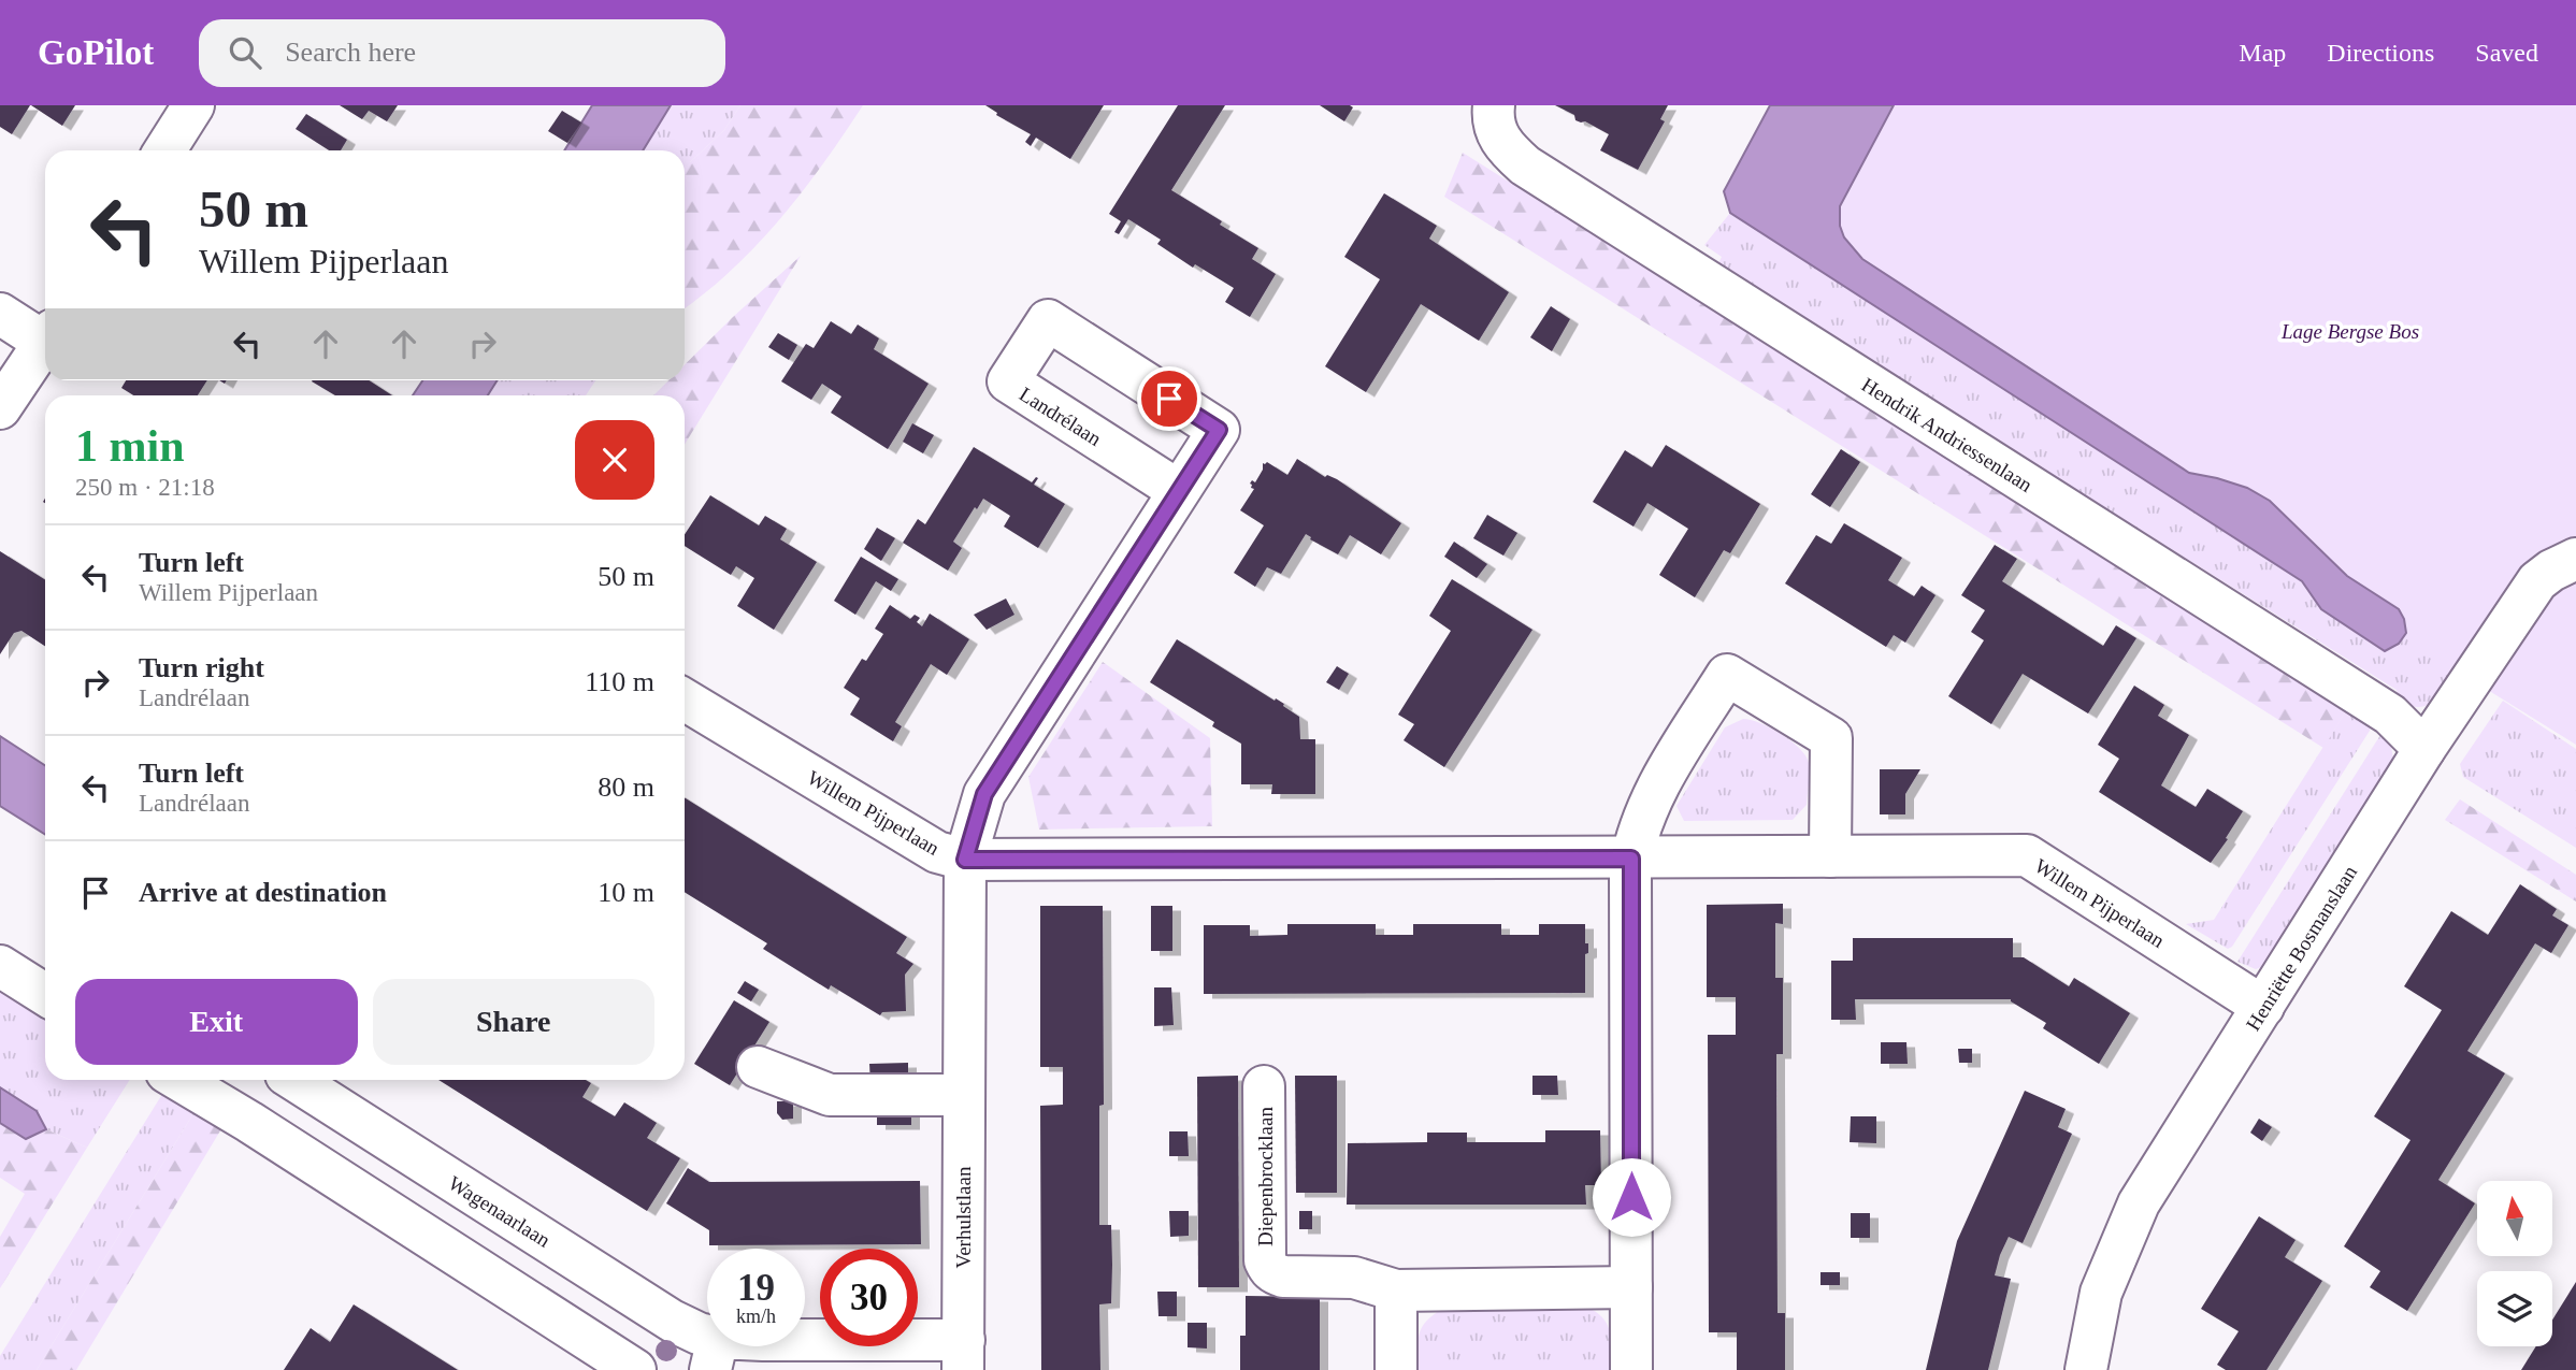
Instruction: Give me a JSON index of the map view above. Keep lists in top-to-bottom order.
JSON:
{
  "streets": {
    "street": [
      "Landrélaan",
      "Hendrik Andriessenlaan",
      "Willem Pijperlaan",
      "Henriëtte Bosmanslaan",
      "Diepenbrocklaan",
      "Wagenaarlaan",
      "Verhulstlaan"
    ]
  },
  "crossings": [
    ["Landrélaan", "Willem Pijperlaan"],
    ["Landrélaan", "Verhulstlaan"],
    ["Hendrik Andriessenlaan", "Henriëtte Bosmanslaan"],
    ["Willem Pijperlaan", "Henriëtte Bosmanslaan"],
    ["Willem Pijperlaan", "Verhulstlaan"],
    ["Wagenaarlaan", "Verhulstlaan"]
  ],
  "parks": ["Lage Bergse Bos"],
  "north": "top",
  "page": {
    "header": "GoPilot",
    "search": "Search here",
    "nav": ["Map", "Directions", "Saved"],
    "turn": ["50 m", "Willem Pijperlaan"],
    "heading": ["1 min", "250 m · 21:18"],
    "list": [
      {
        "name": "Turn left",
        "note": "Willem Pijperlaan",
        "value": "50 m"
      },
      {
        "name": "Turn right",
        "note": "Landrélaan",
        "value": "110 m"
      },
      {
        "name": "Turn left",
        "note": "Landrélaan",
        "value": "80 m"
      },
      {
        "name": "Arrive at destination",
        "value": "10 m"
      }
    ],
    "buttons": ["Exit", "Share"],
    "speed": "19 km/h",
    "limit": "30"
  }
}
